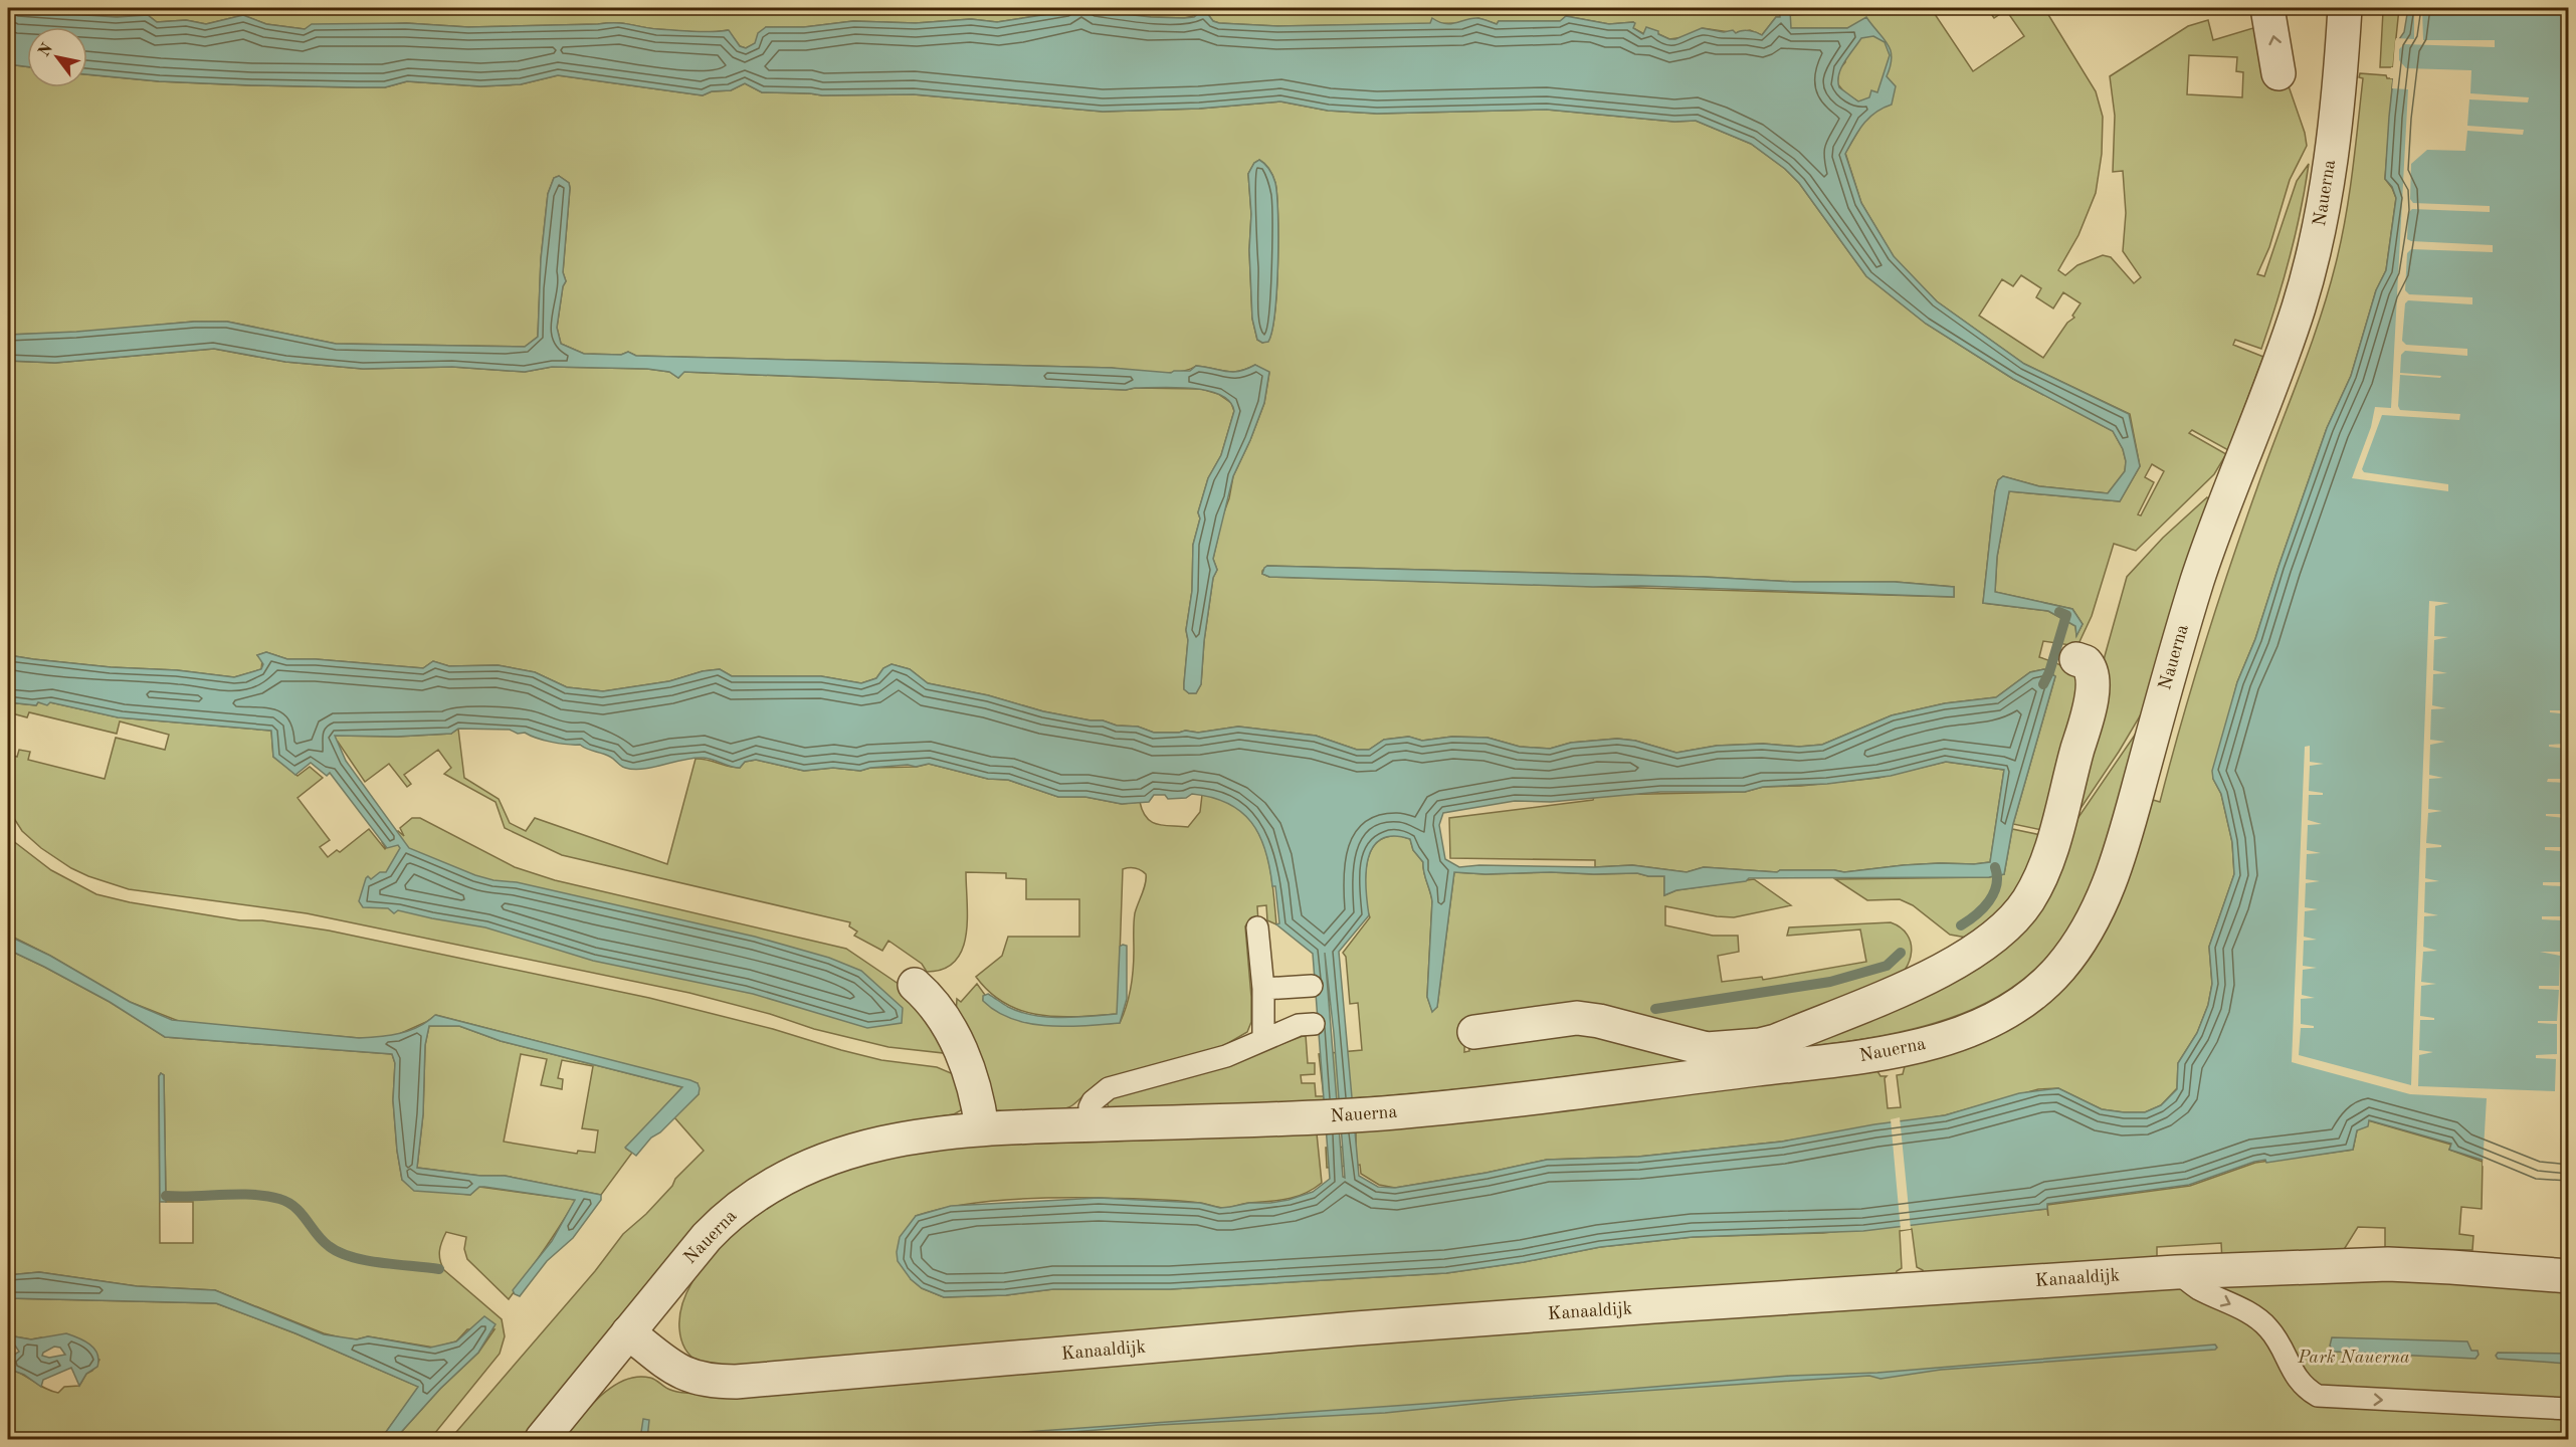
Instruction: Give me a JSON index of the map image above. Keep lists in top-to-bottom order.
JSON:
{
  "streets": {
    "street": ["Nauerna", "Kanaaldijk"]
  },
  "crossings": [
    ["Nauerna", "Kanaaldijk"]
  ],
  "parks": ["Park Nauerna"],
  "north": "top left"
}
